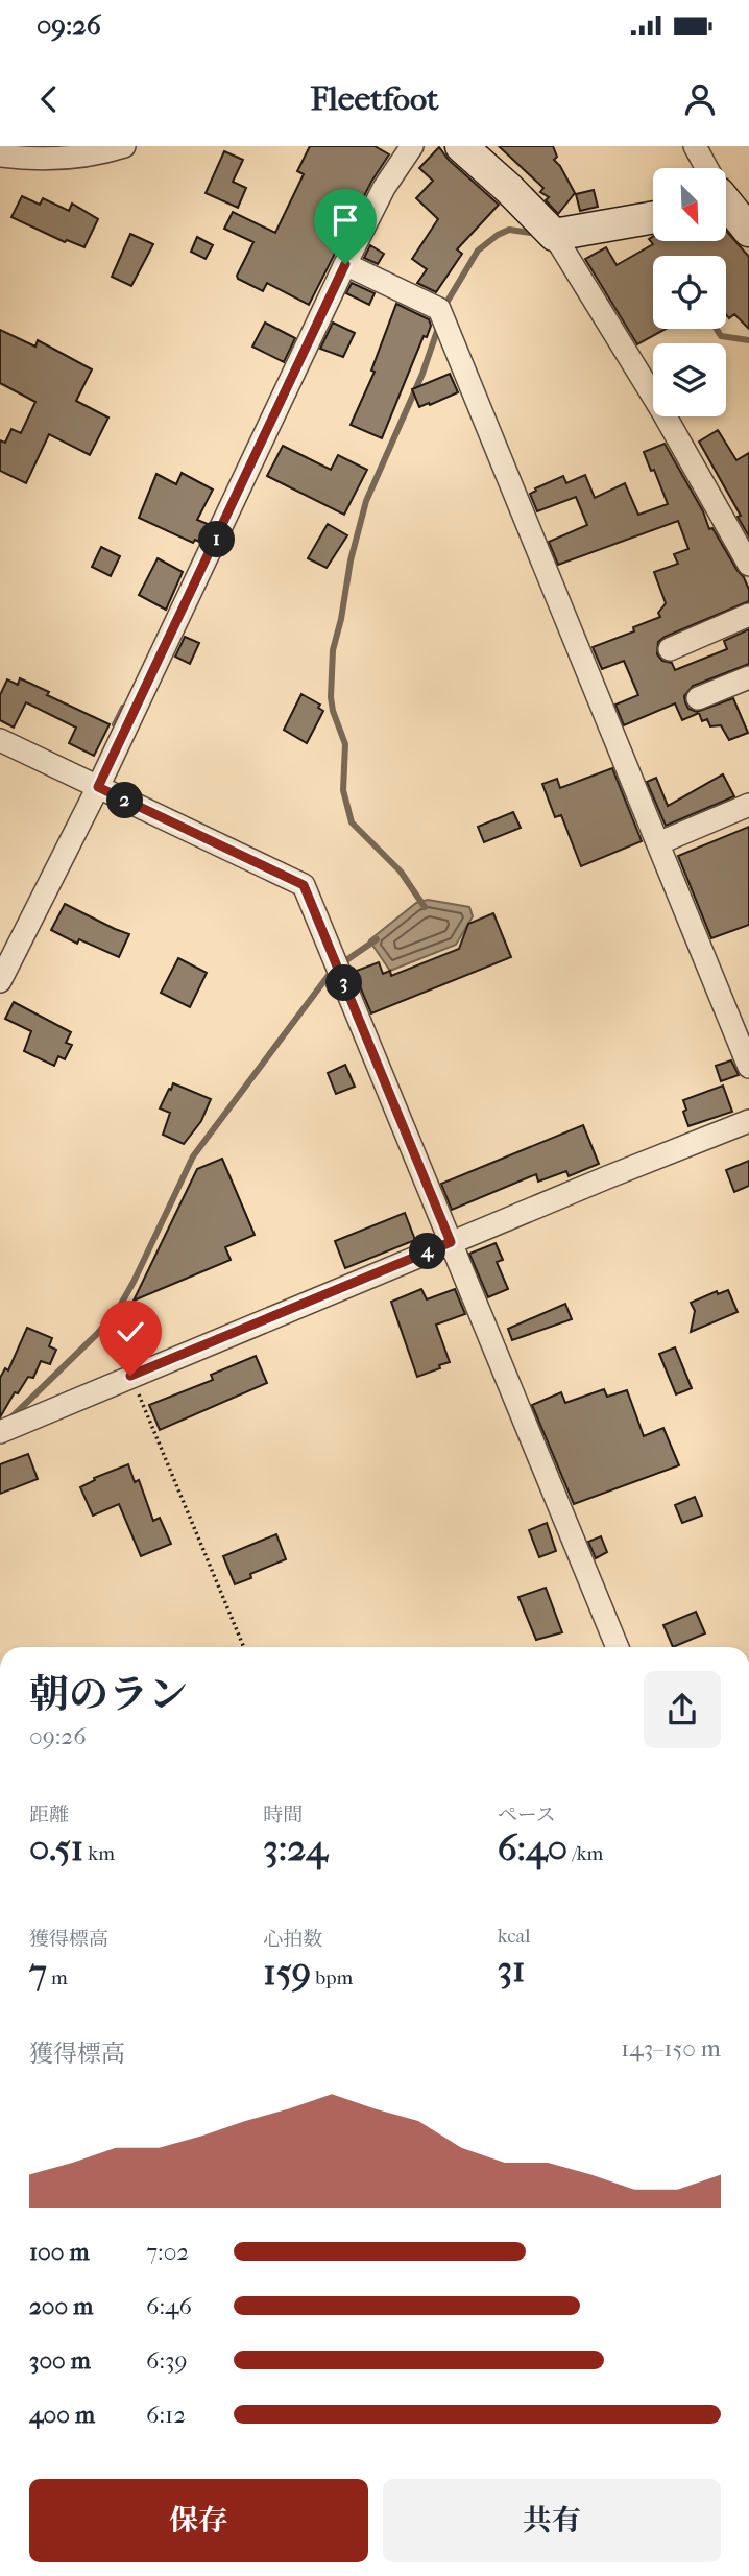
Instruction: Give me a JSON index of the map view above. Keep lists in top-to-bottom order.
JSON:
{
  "north": "bottom right",
  "page": {
    "status": "09:26",
    "header": "Fleetfoot",
    "pins": [
      "1",
      "2",
      "3",
      "4"
    ],
    "heading": ["朝のラン", "09:26"],
    "stats": [
      ["距離", "0.51 km"],
      ["時間", "3:24"],
      ["ペース", "6:40 /km"],
      ["獲得標高", "7 m"],
      ["心拍数", "159 bpm"],
      ["kcal", "31"]
    ],
    "chart": ["獲得標高", "143–150 m"],
    "list": [
      {
        "name": "100 m",
        "note": "7:02"
      },
      {
        "name": "200 m",
        "note": "6:46"
      },
      {
        "name": "300 m",
        "note": "6:39"
      },
      {
        "name": "400 m",
        "note": "6:12"
      }
    ],
    "buttons": ["保存", "共有"]
  }
}
